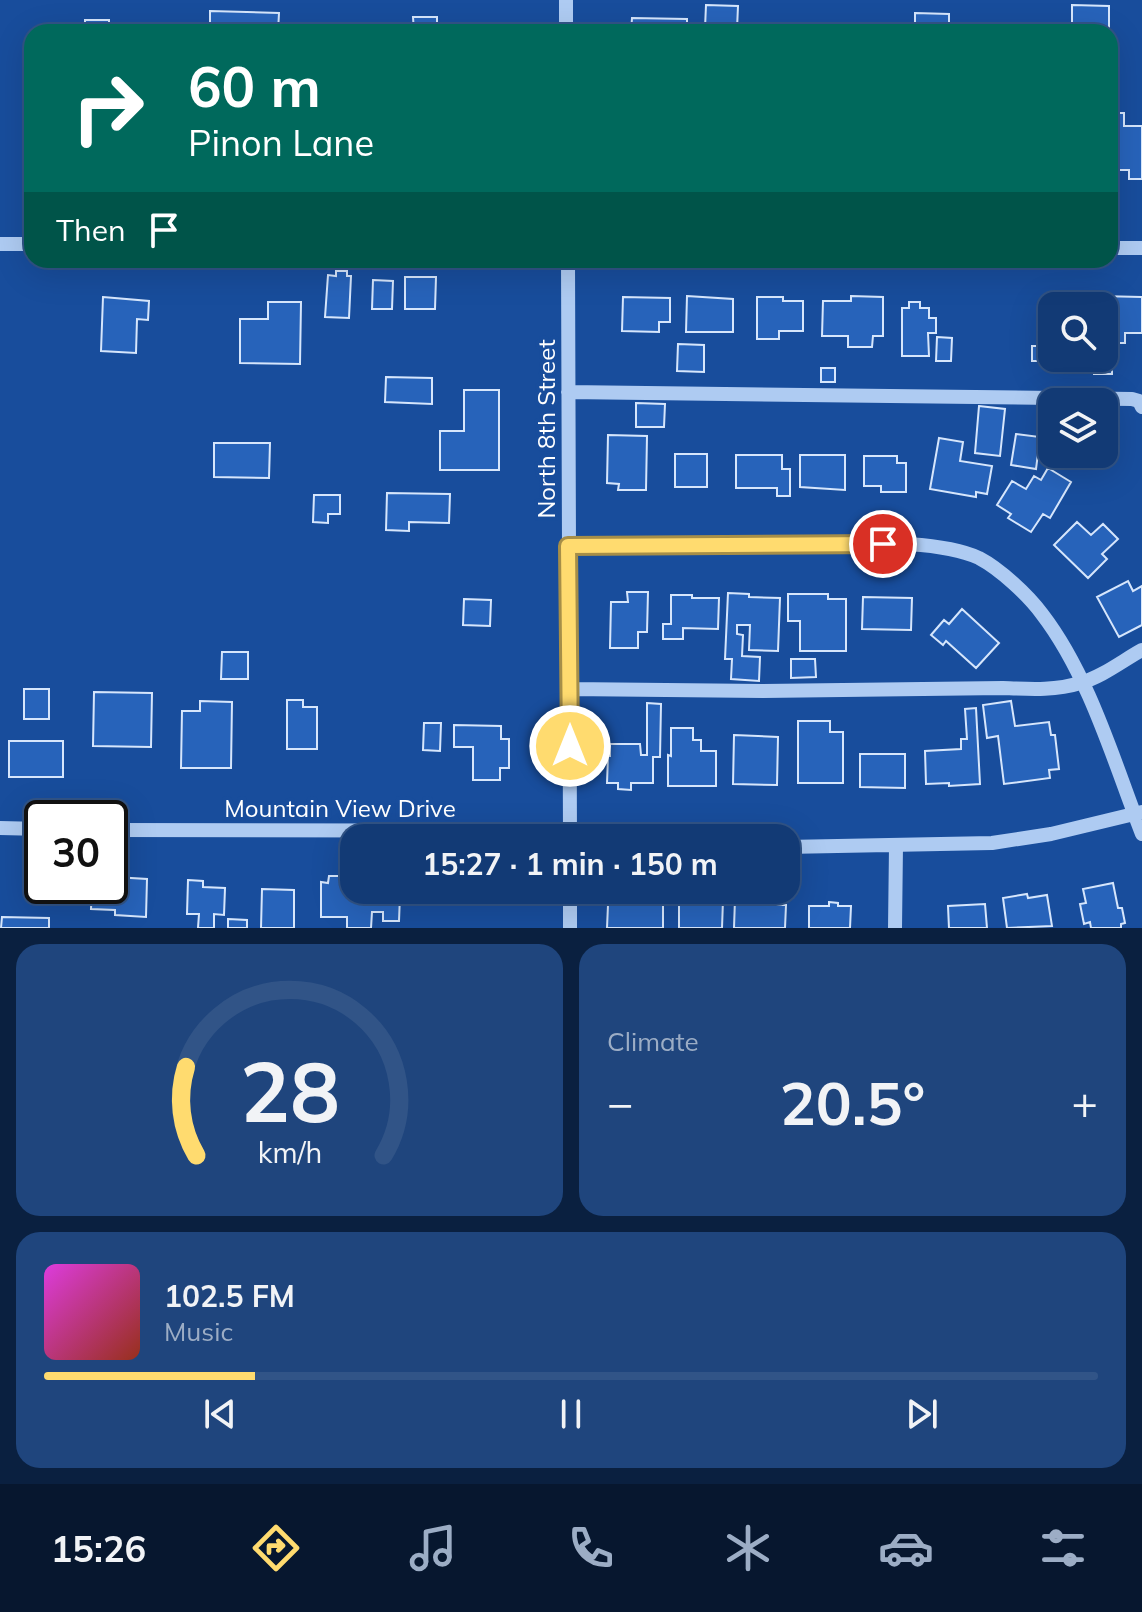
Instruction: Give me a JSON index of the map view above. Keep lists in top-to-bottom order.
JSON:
{
  "streets": {
    "street": ["North 8th Street", "Mountain View Drive"]
  },
  "page": {
    "turn": ["60 m", "Pinon Lane"],
    "then": "Then",
    "limit": "30",
    "trip": "15:27 · 1 min · 150 m",
    "tile": "Climate",
    "heat": ["−", "20.5°", "+"],
    "song": ["102.5 FM", "Music"],
    "tabs": "15:26",
    "gauge": ["28", "km/h"]
  }
}
